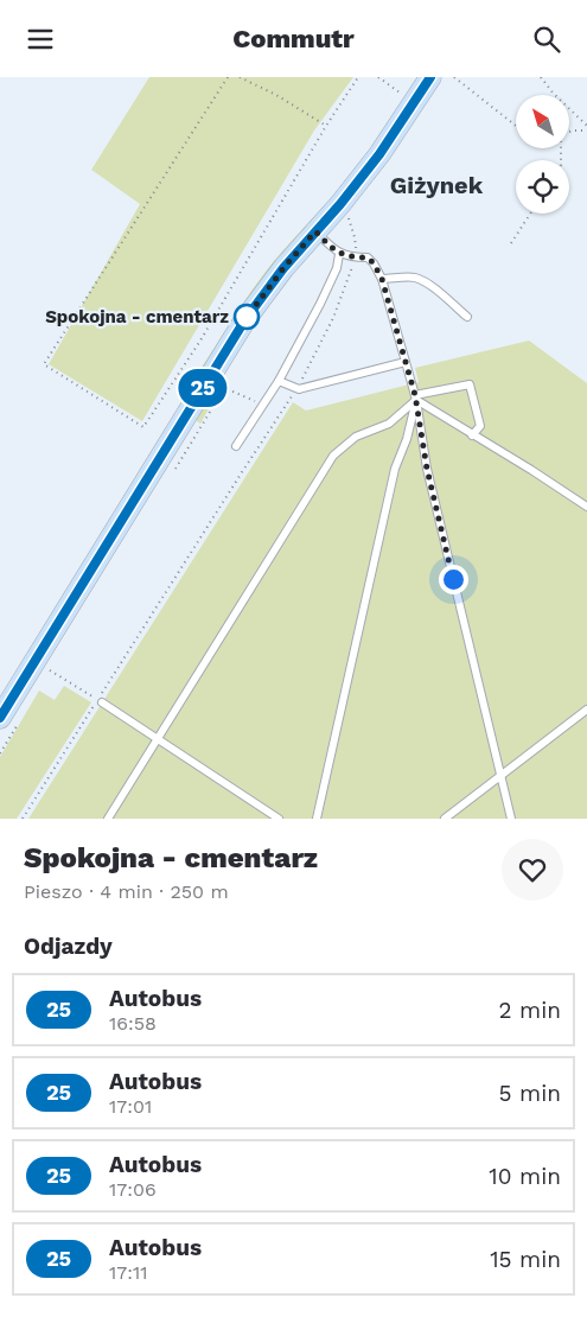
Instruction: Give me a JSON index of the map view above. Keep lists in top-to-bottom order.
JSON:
{
  "districts": ["Giżynek"],
  "places": ["Spokojna - cmentarz"],
  "lines": ["bus line 25"],
  "north": "top left",
  "page": {
    "header": "Commutr",
    "on_map": "25",
    "heading": [
      ["Spokojna - cmentarz", "Pieszo · 4 min · 250 m"],
      "Odjazdy"
    ],
    "list": [
      {
        "mark": "25",
        "name": "Autobus",
        "note": "16:58",
        "value": "2 min"
      },
      {
        "mark": "25",
        "name": "Autobus",
        "note": "17:01",
        "value": "5 min"
      },
      {
        "mark": "25",
        "name": "Autobus",
        "note": "17:06",
        "value": "10 min"
      },
      {
        "mark": "25",
        "name": "Autobus",
        "note": "17:11",
        "value": "15 min"
      }
    ]
  }
}
